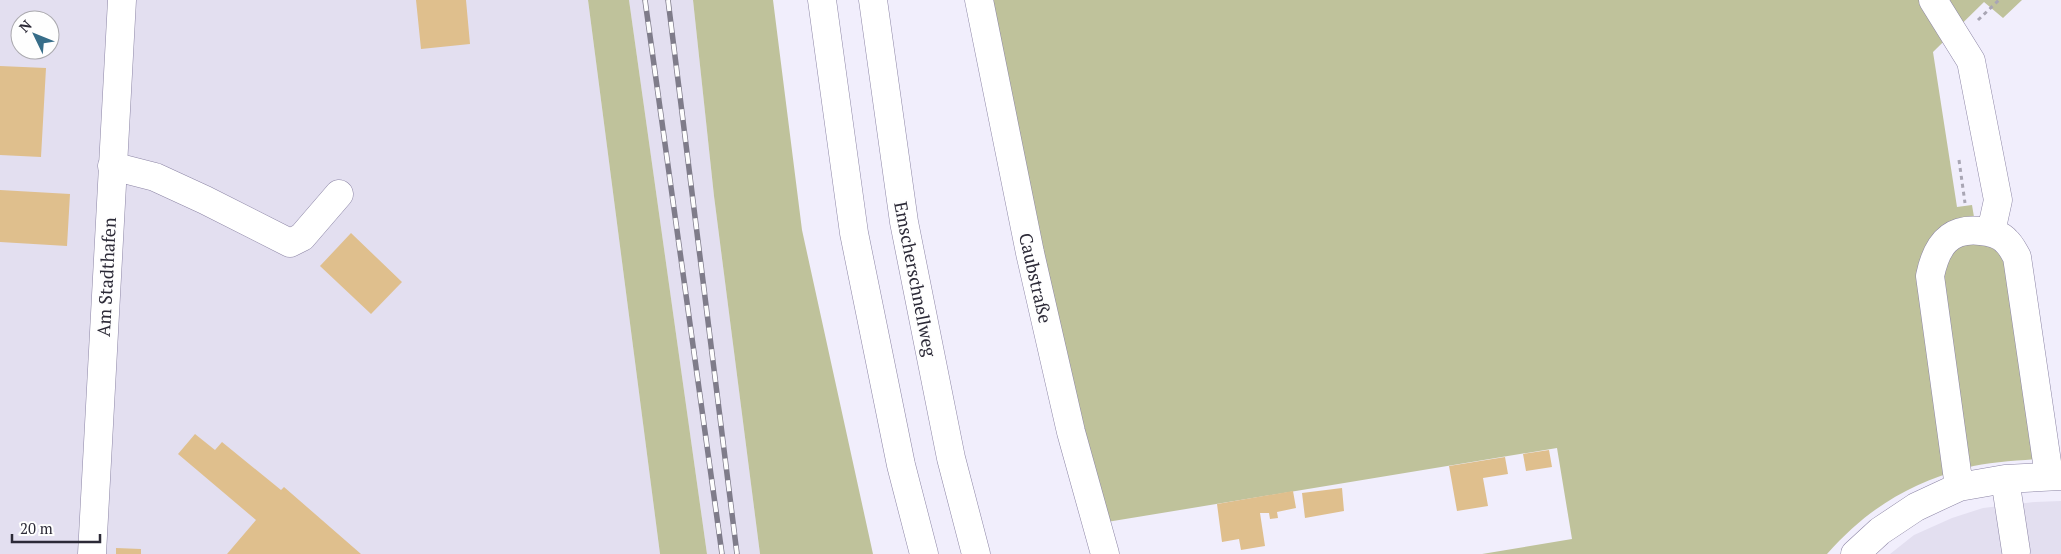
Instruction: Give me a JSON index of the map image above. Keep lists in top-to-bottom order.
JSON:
{
  "streets": {
    "main road": ["Am Stadthafen", "Caubstraße", "Emscherschnellweg"]
  },
  "scale_bar": "20 m",
  "north": "top left"
}
